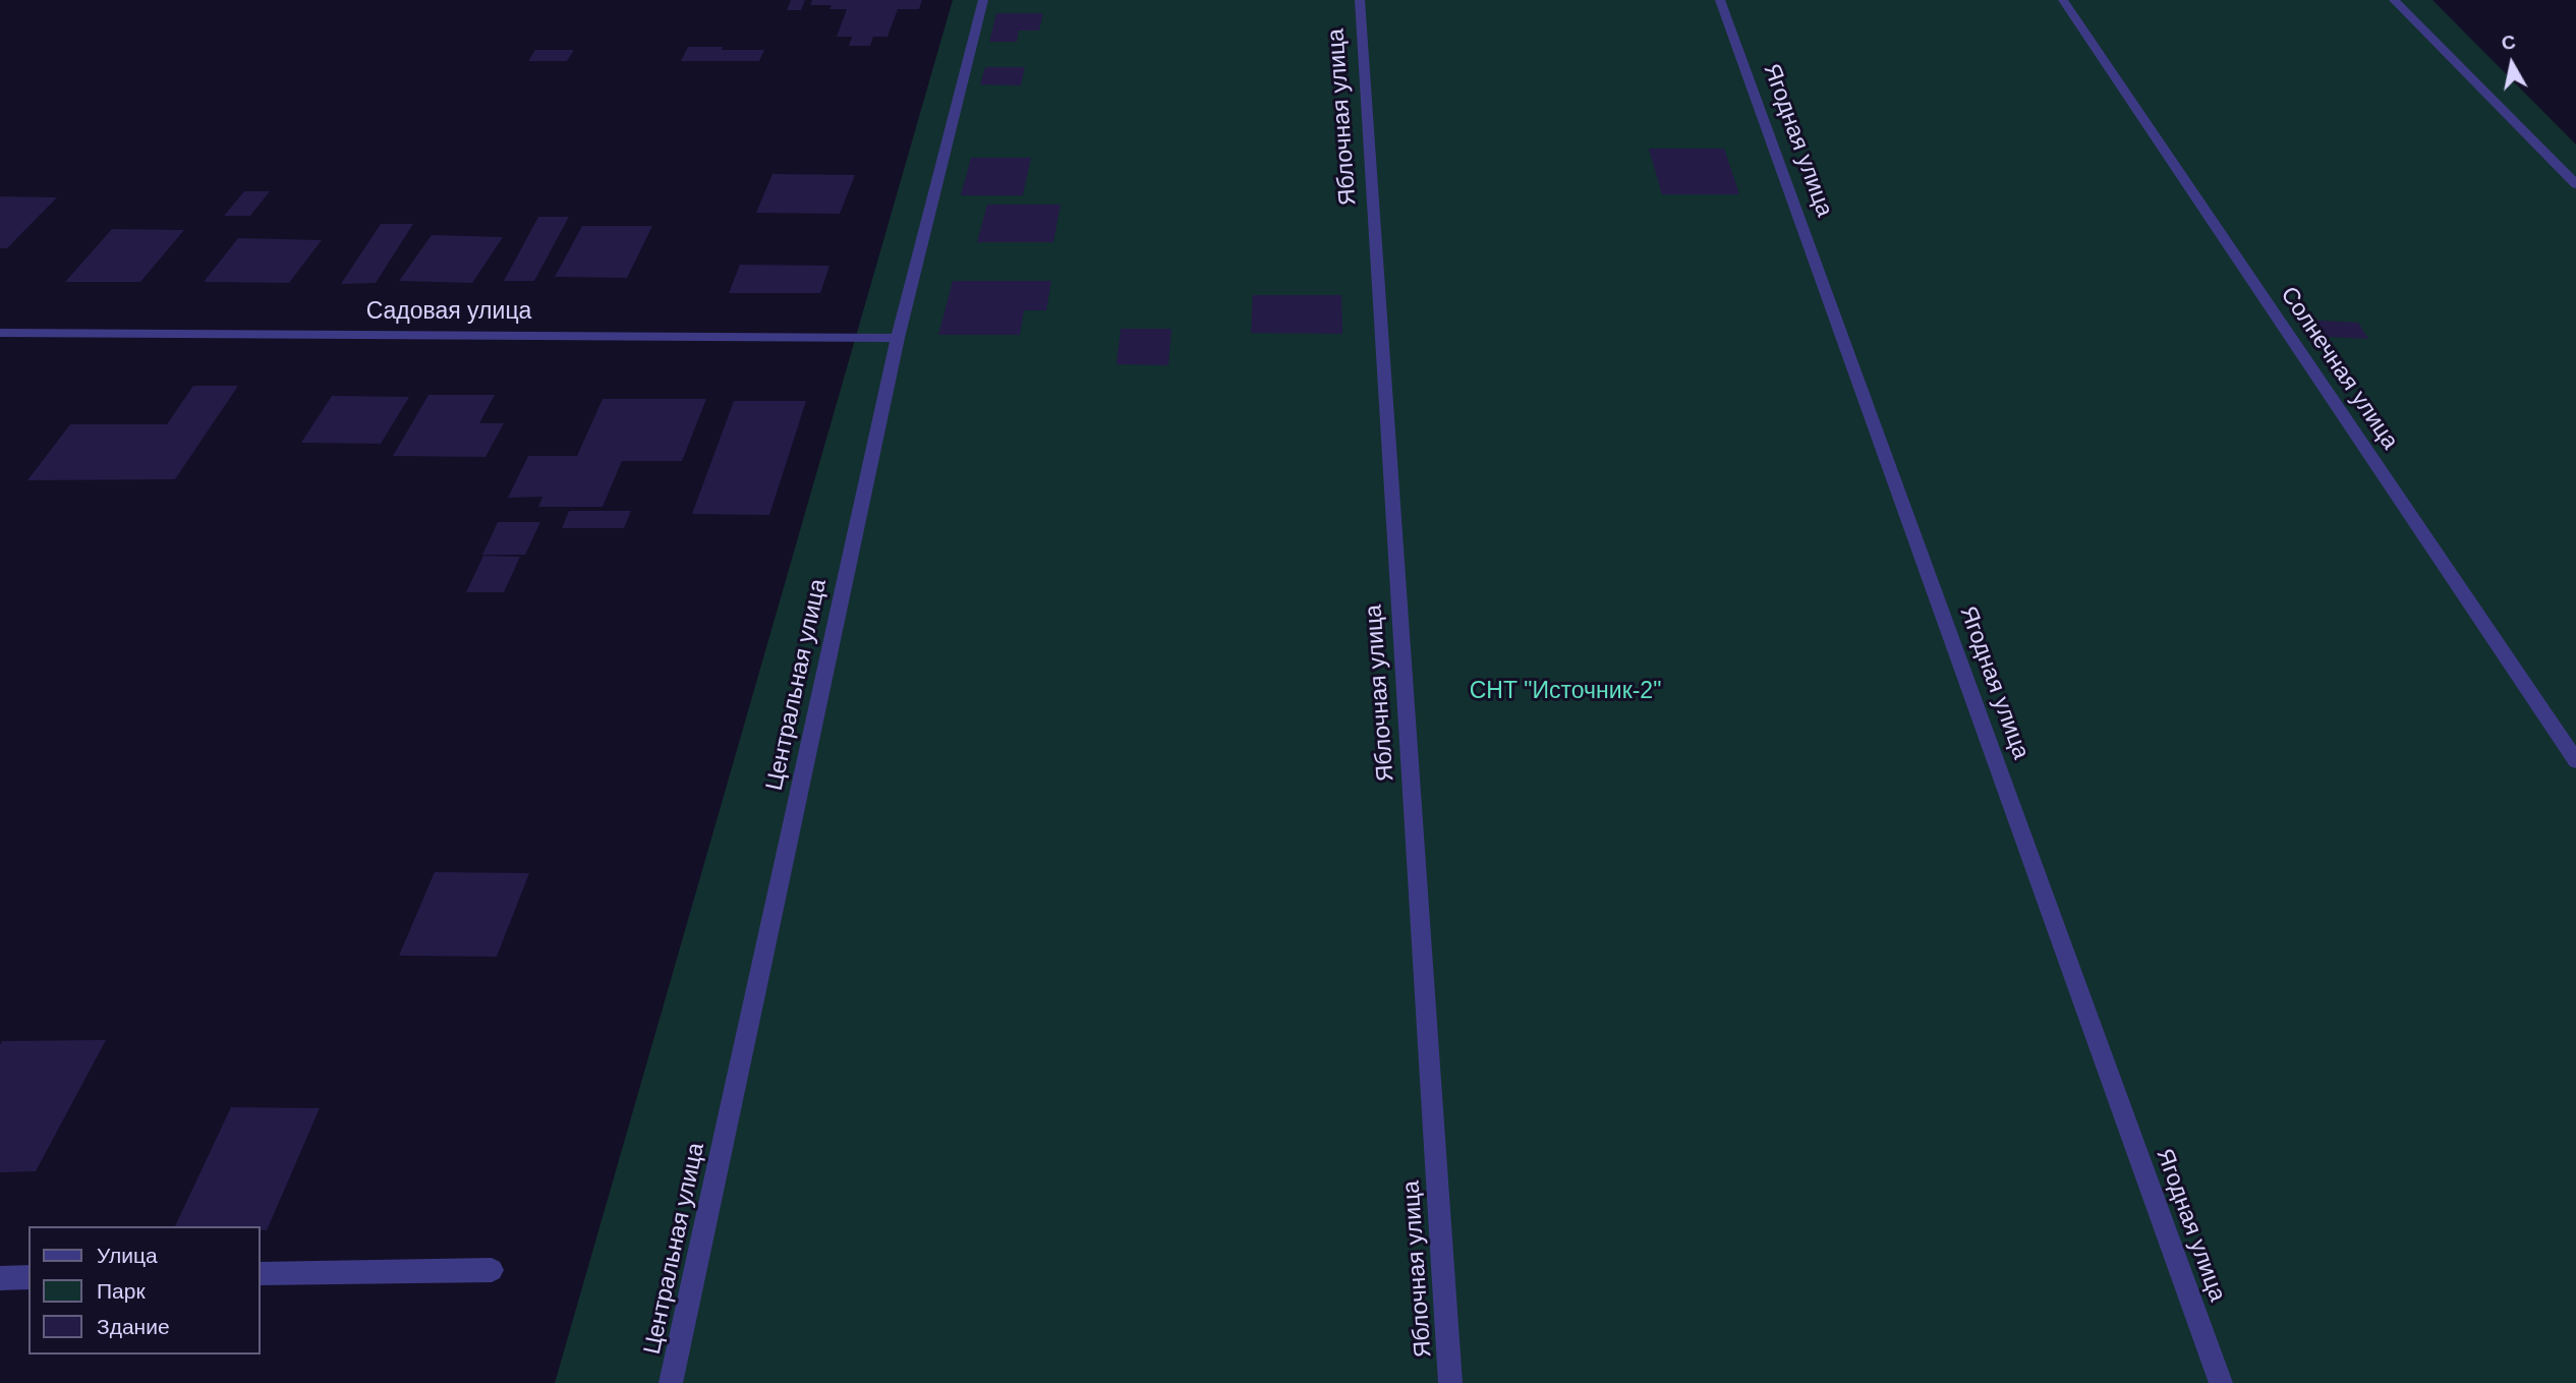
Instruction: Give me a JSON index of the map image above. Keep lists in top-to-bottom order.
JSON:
{
  "streets": {
    "street": [
      "Яблочная улица",
      "Ягодная улица",
      "Садовая улица",
      "Солнечная улица",
      "Центральная улица"
    ]
  },
  "crossings": [
    ["Садовая улица", "Центральная улица"]
  ],
  "parks": ["СНТ \"Источник-2\""],
  "legend": ["Улица", "Парк", "Здание"],
  "north": "top"
}
